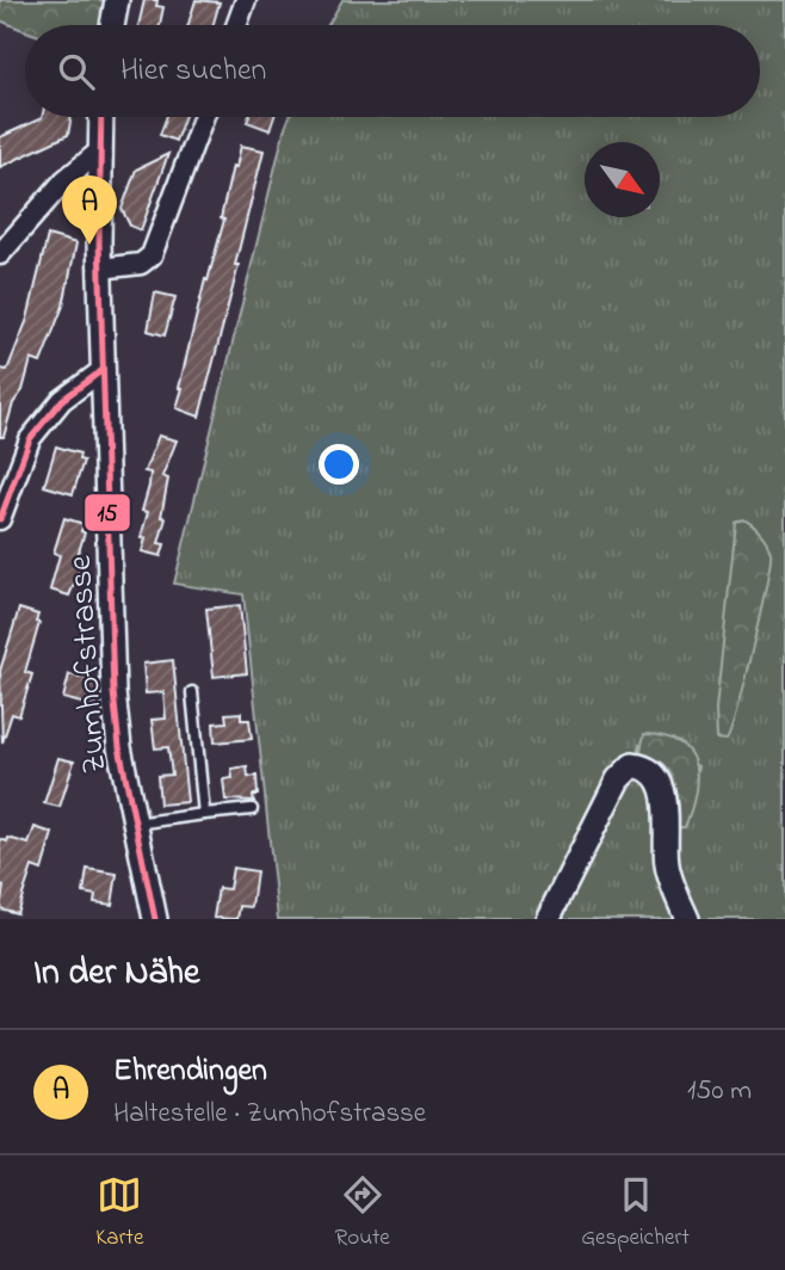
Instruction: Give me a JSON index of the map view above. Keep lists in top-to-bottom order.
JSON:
{
  "streets": {
    "street": ["Zumhofstrasse"]
  },
  "lines": ["transit line 15"],
  "north": "bottom right",
  "page": {
    "search": "Hier suchen",
    "pins": "A",
    "heading": "In der Nähe",
    "list": [
      {
        "mark": "A",
        "name": "Ehrendingen",
        "note": "Haltestelle · Zumhofstrasse",
        "value": "150 m"
      }
    ],
    "nav": ["Karte", "Route", "Gespeichert"]
  }
}
